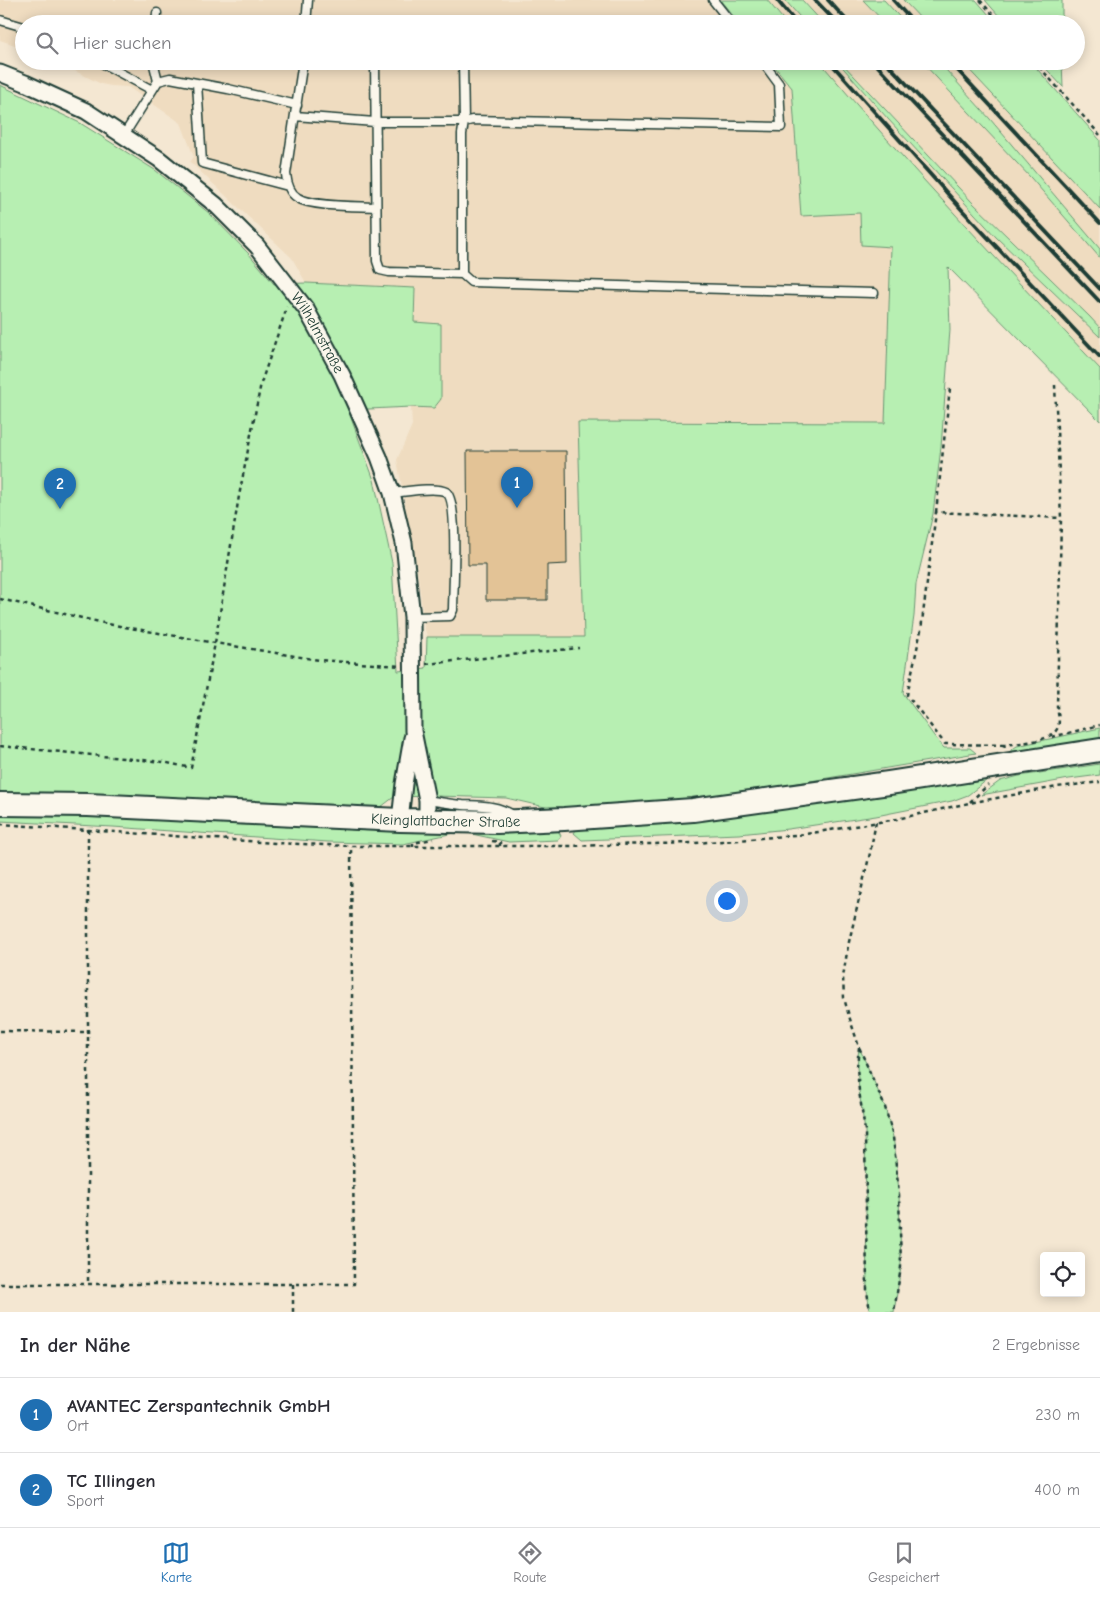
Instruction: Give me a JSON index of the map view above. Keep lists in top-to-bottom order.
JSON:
{
  "streets": {
    "street": ["Wilhelmstraße", "Kleinglattbacher Straße"]
  },
  "crossings": [
    ["Wilhelmstraße", "Kleinglattbacher Straße"]
  ],
  "page": {
    "search": "Hier suchen",
    "pins": ["1", "2"],
    "heading": ["In der Nähe", "2 Ergebnisse"],
    "list": [
      {
        "mark": "1",
        "name": "AVANTEC Zerspantechnik GmbH",
        "note": "Ort",
        "value": "230 m"
      },
      {
        "mark": "2",
        "name": "TC Illingen",
        "note": "Sport",
        "value": "400 m"
      }
    ],
    "nav": ["Karte", "Route", "Gespeichert"]
  }
}
